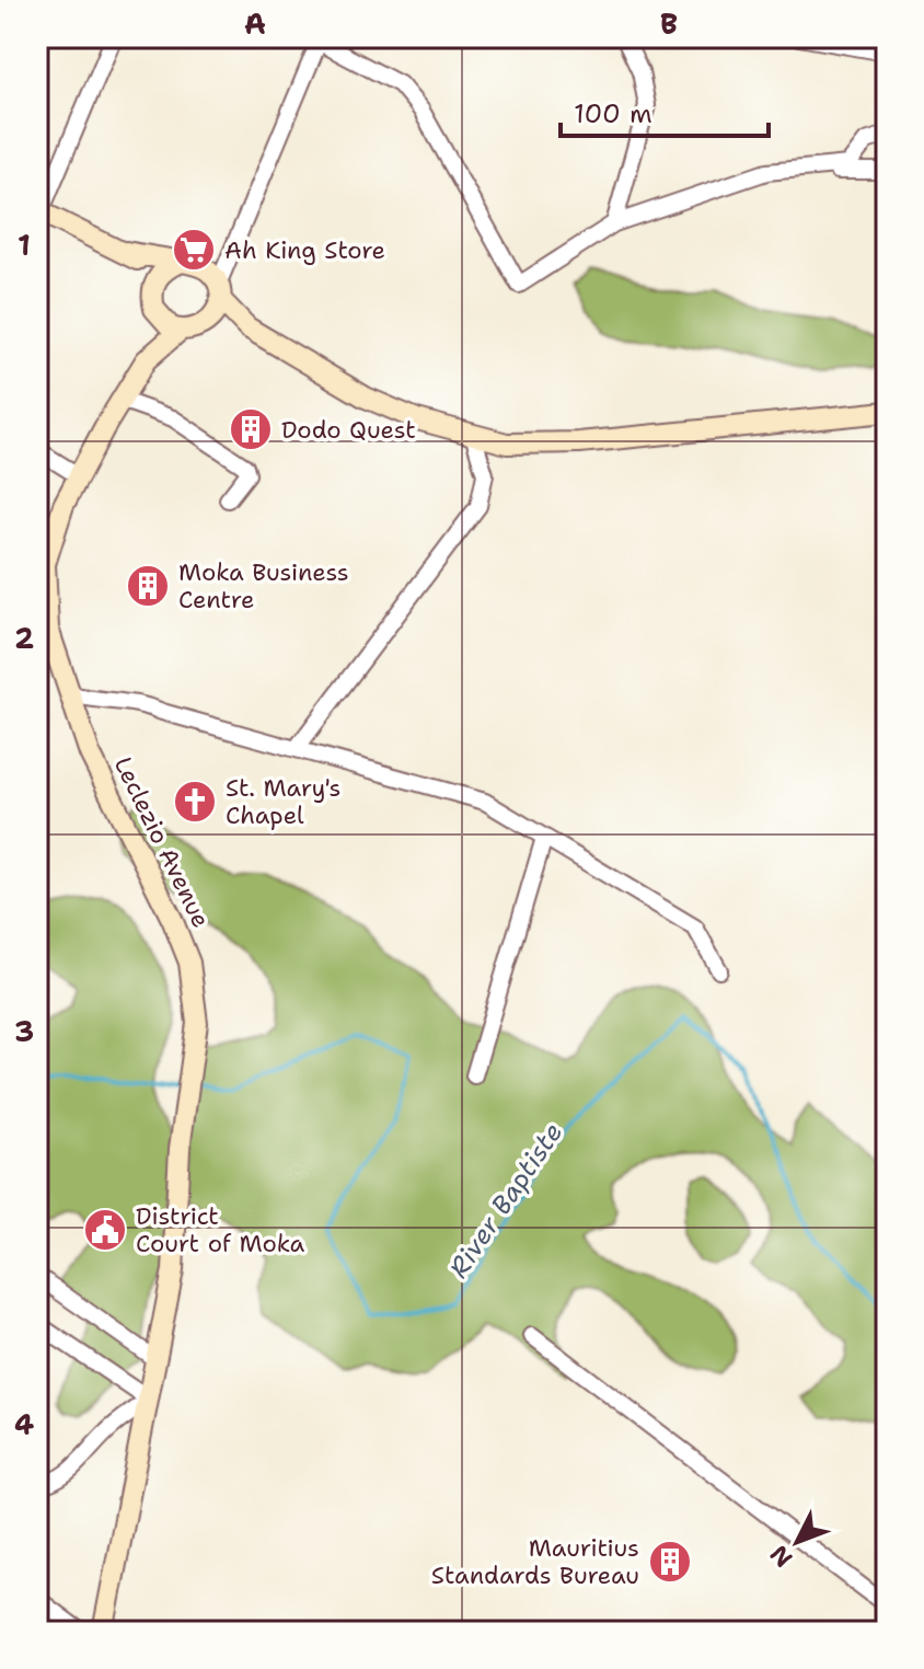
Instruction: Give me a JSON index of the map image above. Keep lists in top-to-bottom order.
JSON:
{
  "streets": {
    "main road": ["Leclezio Avenue"]
  },
  "water": ["River Baptiste"],
  "places": {
    "supermarket": ["Ah King Store"],
    "building": ["Dodo Quest", "Moka Business Centre", "Mauritius Standards Bureau"],
    "church": ["St. Mary's Chapel"],
    "public building": ["District Court of Moka"]
  },
  "scale_bar": "100 m",
  "north": "bottom left",
  "grid": {
    "columns": ["A", "B"],
    "rows": [
      "1",
      "2",
      "3",
      "4"
    ]
  }
}
